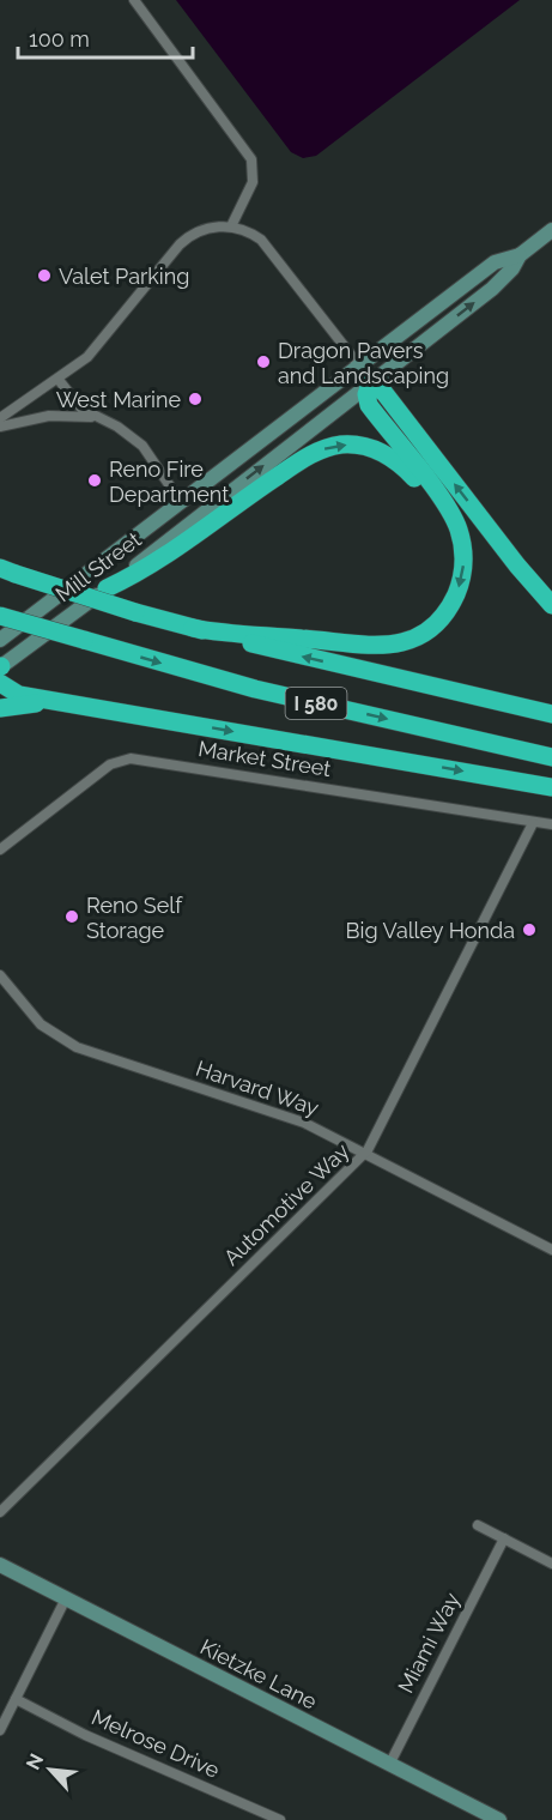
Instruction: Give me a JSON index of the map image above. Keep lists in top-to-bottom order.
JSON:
{
  "streets": {
    "highway": ["I 580"],
    "main road": ["Mill Street", "Kietzke Lane"],
    "street": [
      "Market Street",
      "Harvard Way",
      "Automotive Way",
      "Miami Way",
      "Melrose Drive"
    ]
  },
  "crossings": [
    ["Market Street", "Automotive Way"],
    ["Harvard Way", "Automotive Way"],
    ["Miami Way", "Kietzke Lane"]
  ],
  "places": [
    "Valet Parking",
    "Dragon Pavers and Landscaping",
    "West Marine",
    "Reno Fire Department",
    "Reno Self Storage",
    "Big Valley Honda"
  ],
  "scale_bar": "100 m",
  "north": "top left"
}
